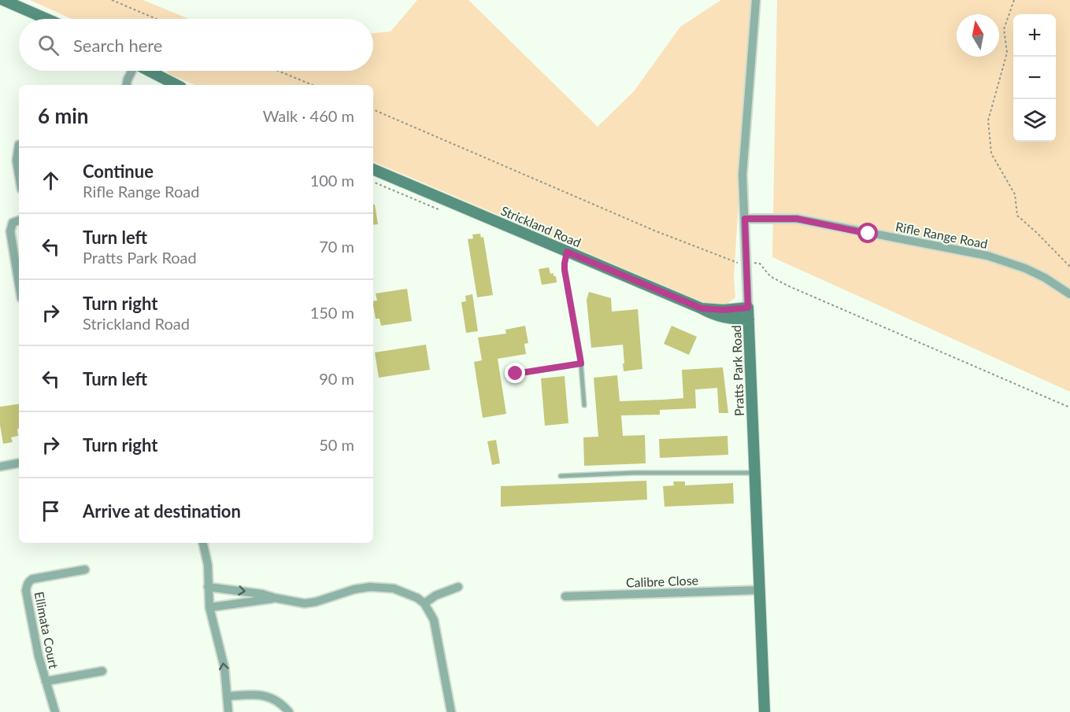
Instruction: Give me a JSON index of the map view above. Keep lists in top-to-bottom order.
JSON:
{
  "streets": {
    "street": [
      "Strickland Road",
      "Rifle Range Road",
      "Pratts Park Road",
      "Calibre Close",
      "Ellimata Court"
    ]
  },
  "crossings": [
    ["Strickland Road", "Pratts Park Road"],
    ["Rifle Range Road", "Pratts Park Road"],
    ["Pratts Park Road", "Calibre Close"]
  ],
  "north": "top",
  "page": {
    "map_buttons": ["+", "−"],
    "search": "Search here",
    "heading": ["6 min", "Walk · 460 m"],
    "list": [
      ["Continue", "Rifle Range Road", "100 m"],
      ["Turn left", "Pratts Park Road", "70 m"],
      ["Turn right", "Strickland Road", "150 m"],
      ["Turn left", "90 m"],
      ["Turn right", "50 m"],
      "Arrive at destination"
    ]
  }
}
